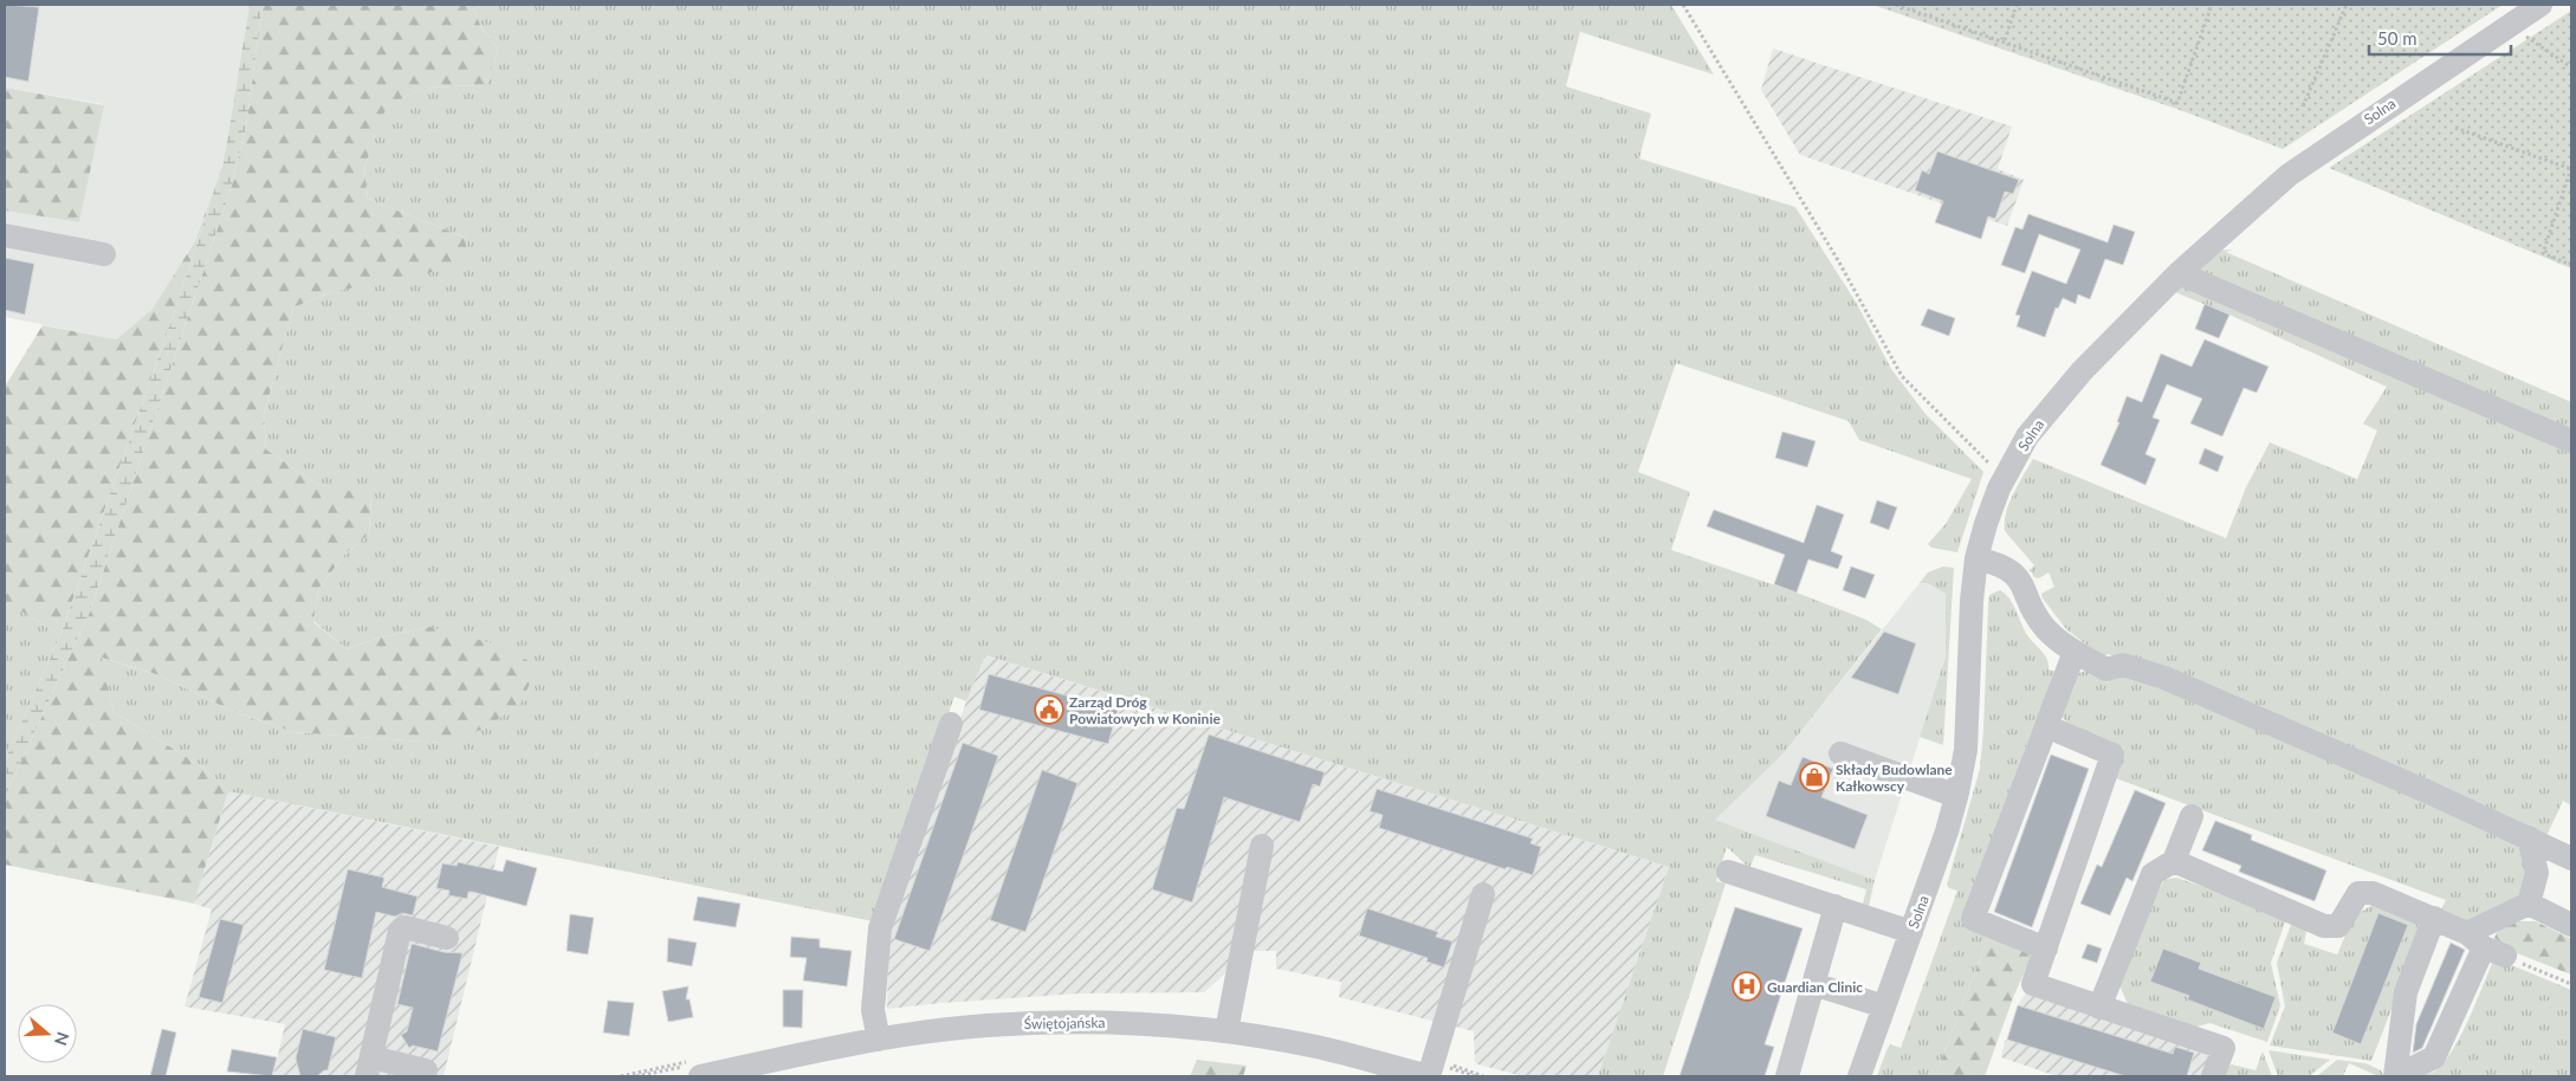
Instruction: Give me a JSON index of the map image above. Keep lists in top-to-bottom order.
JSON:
{
  "streets": {
    "street": ["Solna", "Świętojańska"]
  },
  "places": {
    "public building": ["Zarząd Dróg Powiatowych w Koninie"],
    "shop": ["Składy Budowlane Kałkowscy"],
    "hospital": ["Guardian Clinic"]
  },
  "scale_bar": "50 m",
  "north": "right"
}
